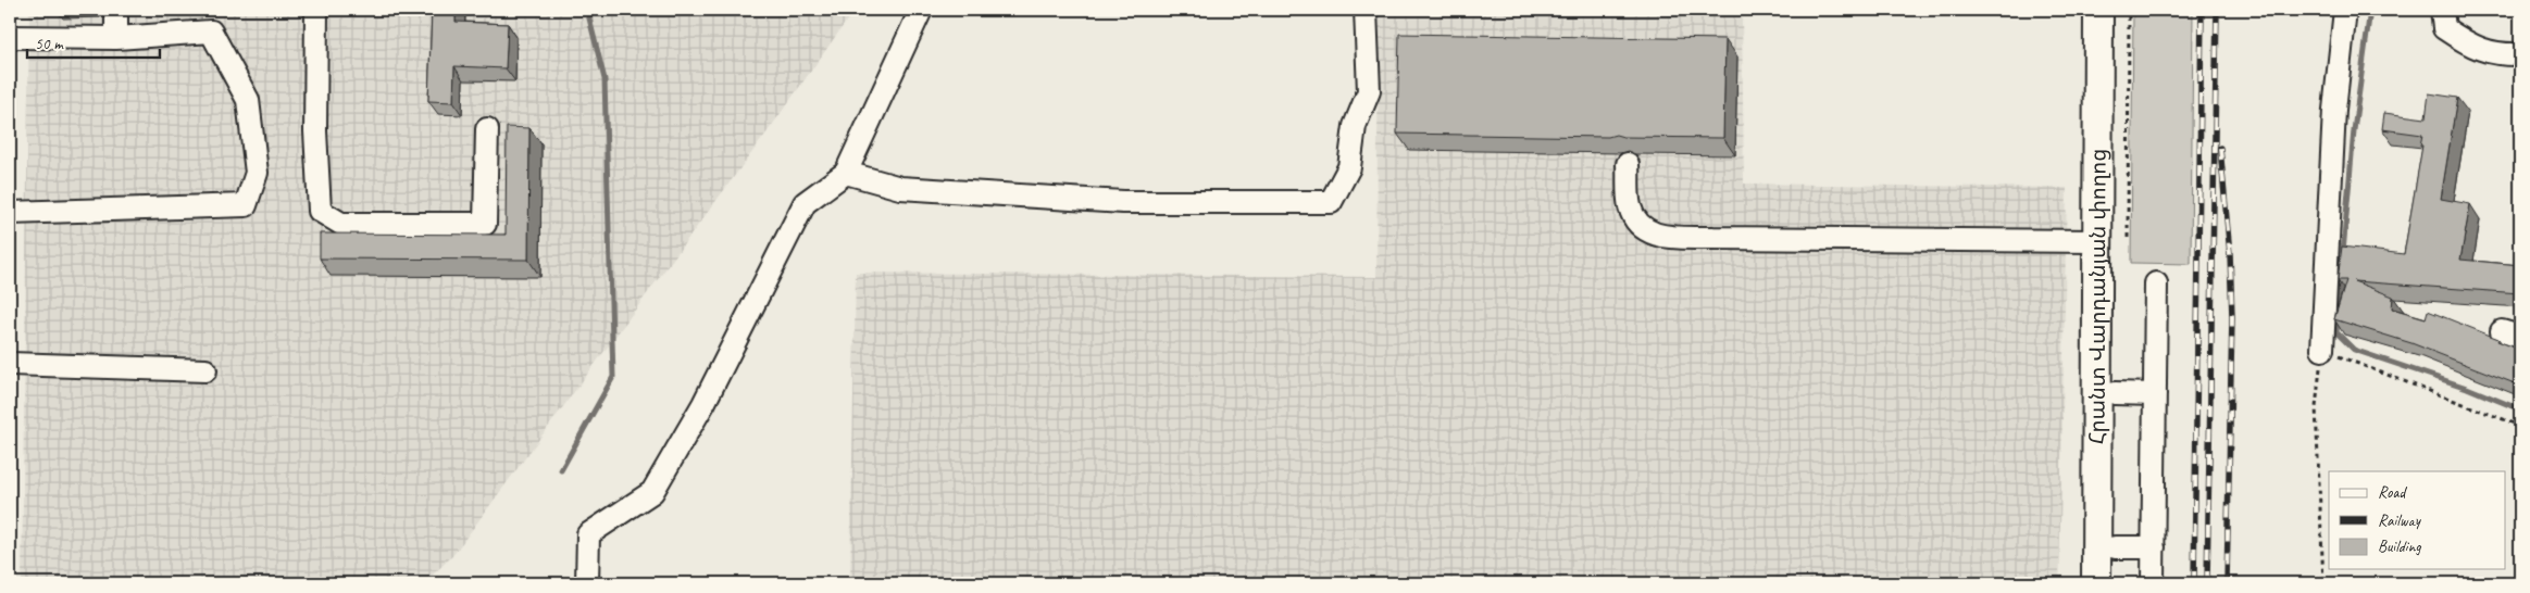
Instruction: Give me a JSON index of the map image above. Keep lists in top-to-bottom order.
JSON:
{
  "streets": {
    "main road": ["Հրանտ Վարդանյան փողոց"]
  },
  "legend": ["Road", "Railway", "Building"],
  "scale_bar": "50 m"
}
